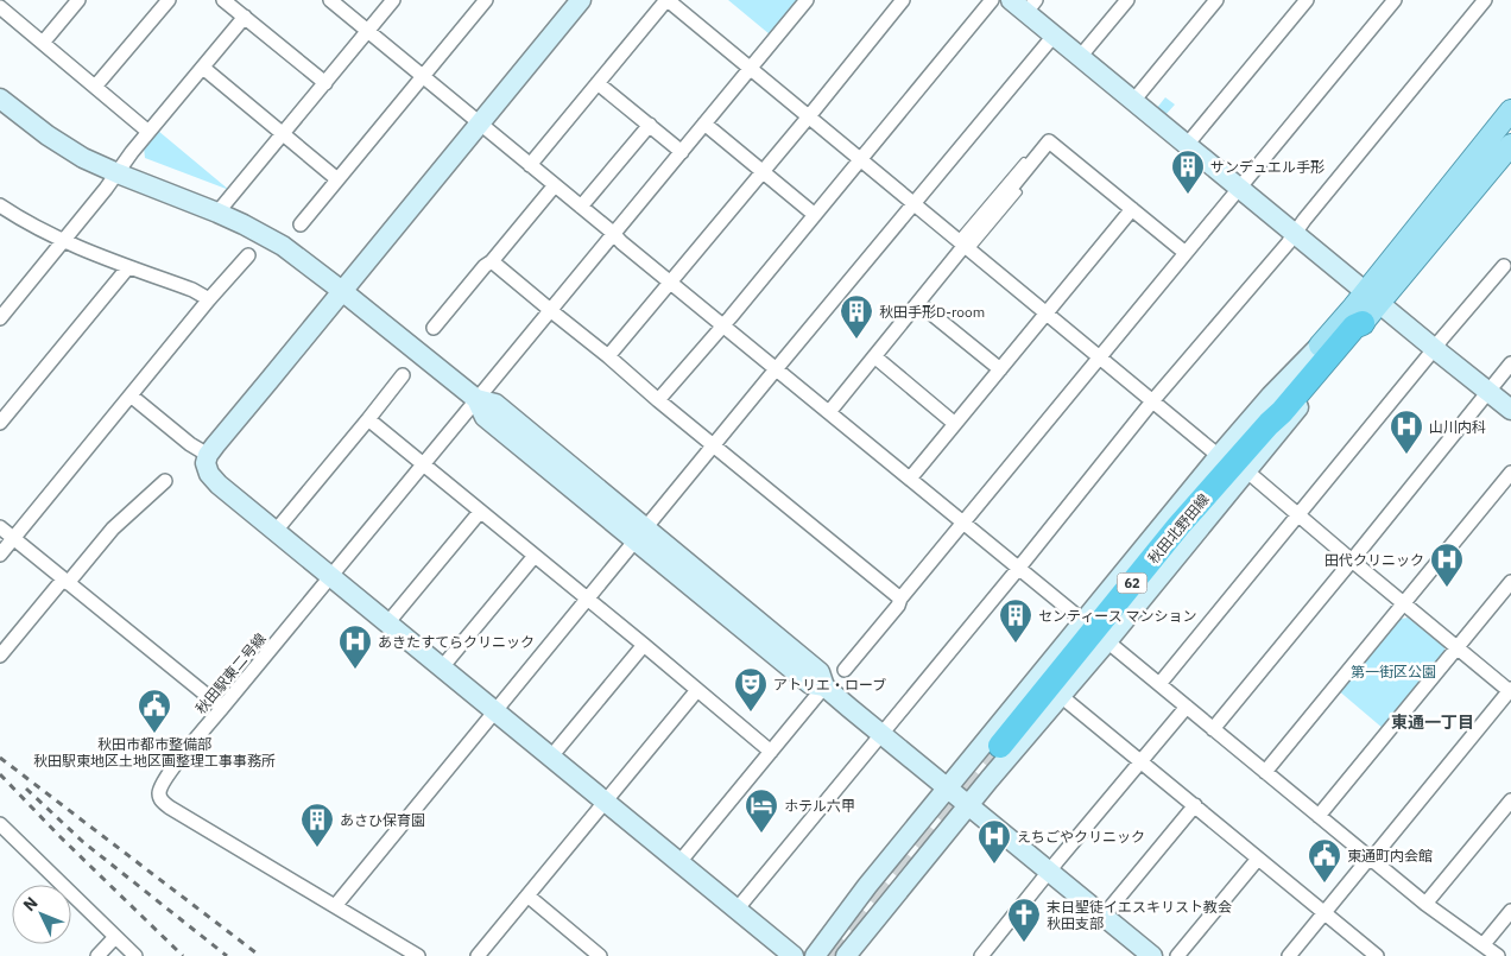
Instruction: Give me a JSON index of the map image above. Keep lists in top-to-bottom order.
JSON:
{
  "streets": {
    "highway": ["秋田北野田線", "62"],
    "street": ["秋田駅東二号線"]
  },
  "crossings": [
    ["秋田北野田線", "62"]
  ],
  "districts": ["東通一丁目"],
  "parks": ["第一街区公園"],
  "places": {
    "building": [
      "サンデュエル手形",
      "秋田手形D-room",
      "センティース マンション",
      "あさひ保育園"
    ],
    "hospital": [
      "山川内科",
      "田代クリニック",
      "あきたすてらクリニック",
      "えちごやクリニック"
    ],
    "theatre": ["アトリエ・ローブ"],
    "public building": ["秋田市都市整備部 秋田駅東地区土地区画整理工事事務所", "東通町内会館"],
    "hotel": ["ホテル六甲"],
    "church": ["末日聖徒イエスキリスト教会 秋田支部"]
  },
  "north": "top left"
}
